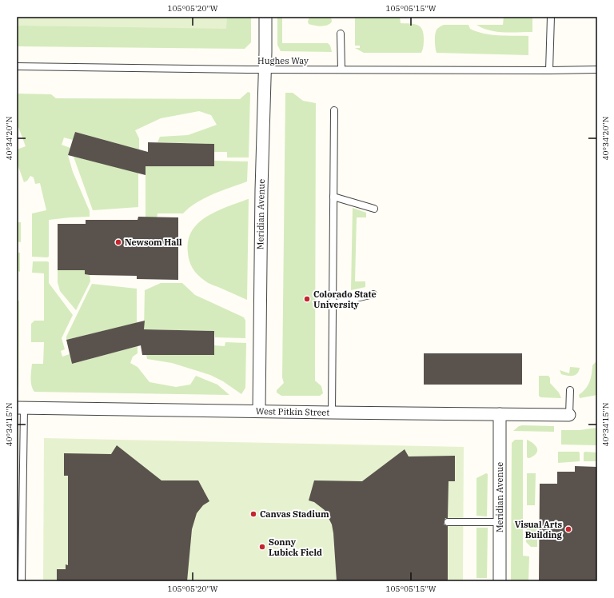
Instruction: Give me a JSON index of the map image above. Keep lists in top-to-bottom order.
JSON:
{
  "streets": {
    "street": ["Meridian Avenue", "West Pitkin Street"],
    "lane": ["Hughes Way"]
  },
  "crossings": [
    ["Hughes Way", "Meridian Avenue"],
    ["Meridian Avenue", "West Pitkin Street"]
  ],
  "places": [
    "Newsom Hall",
    "Colorado State University",
    "Canvas Stadium",
    "Visual Arts Building",
    "Sonny Lubick Field"
  ],
  "coordinates": [
    "105°05'20\"W",
    "105°05'15\"W",
    "40°34'20\"N",
    "40°34'15\"N"
  ]
}
